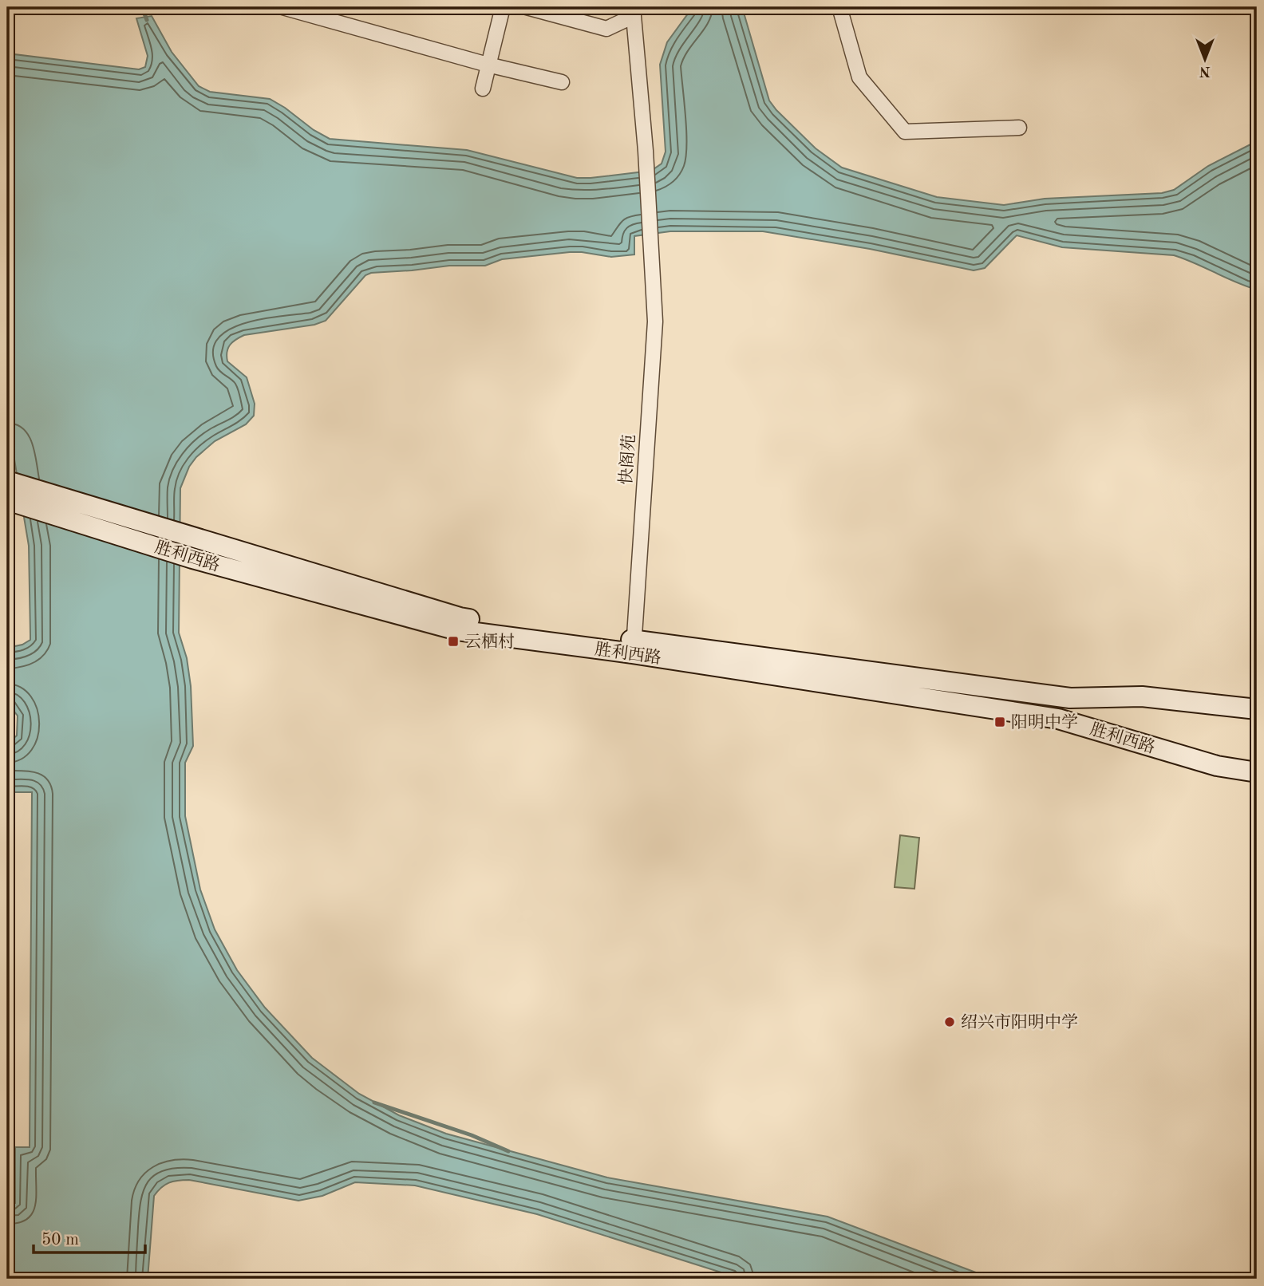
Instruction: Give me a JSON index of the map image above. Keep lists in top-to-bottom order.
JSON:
{
  "streets": {
    "main road": ["胜利西路"],
    "street": ["快阁苑"]
  },
  "crossings": [
    ["快阁苑", "胜利西路"]
  ],
  "places": {
    "transit": ["云栖村", "阳明中学"],
    "other": ["绍兴市阳明中学"]
  },
  "scale_bar": "50 m",
  "north": "bottom"
}
